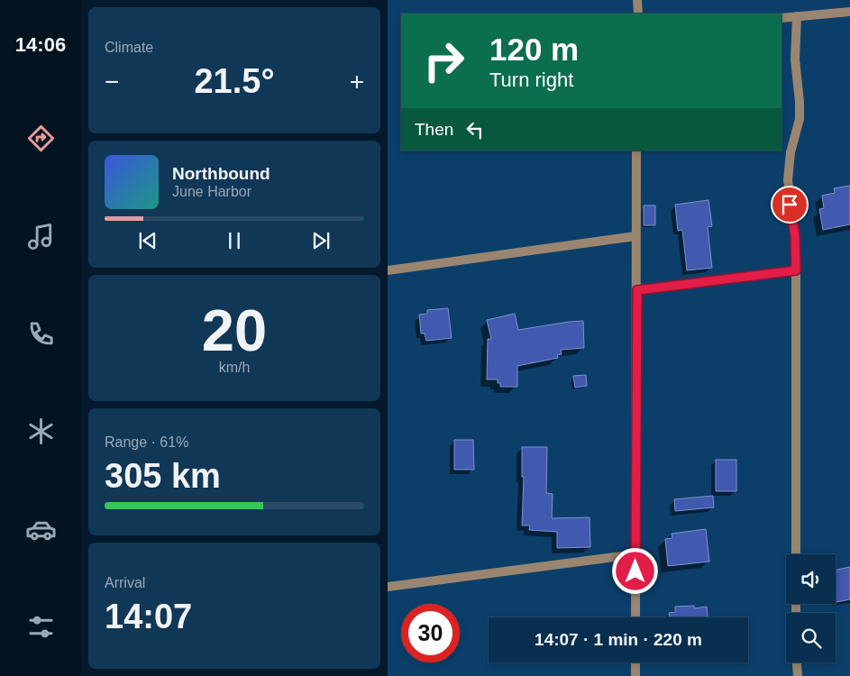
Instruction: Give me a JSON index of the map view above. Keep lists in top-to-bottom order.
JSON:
{
  "page": {
    "tabs": "14:06",
    "tile": [
      "Climate",
      ["20", "km/h"],
      ["Range · 61%", "305 km"],
      ["Arrival", "14:07"]
    ],
    "turn": ["120 m", "Turn right"],
    "heat": ["−", "21.5°", "+"],
    "then": "Then",
    "song": ["Northbound", "June Harbor"],
    "limit": "30",
    "trip": "14:07 · 1 min · 220 m"
  }
}
